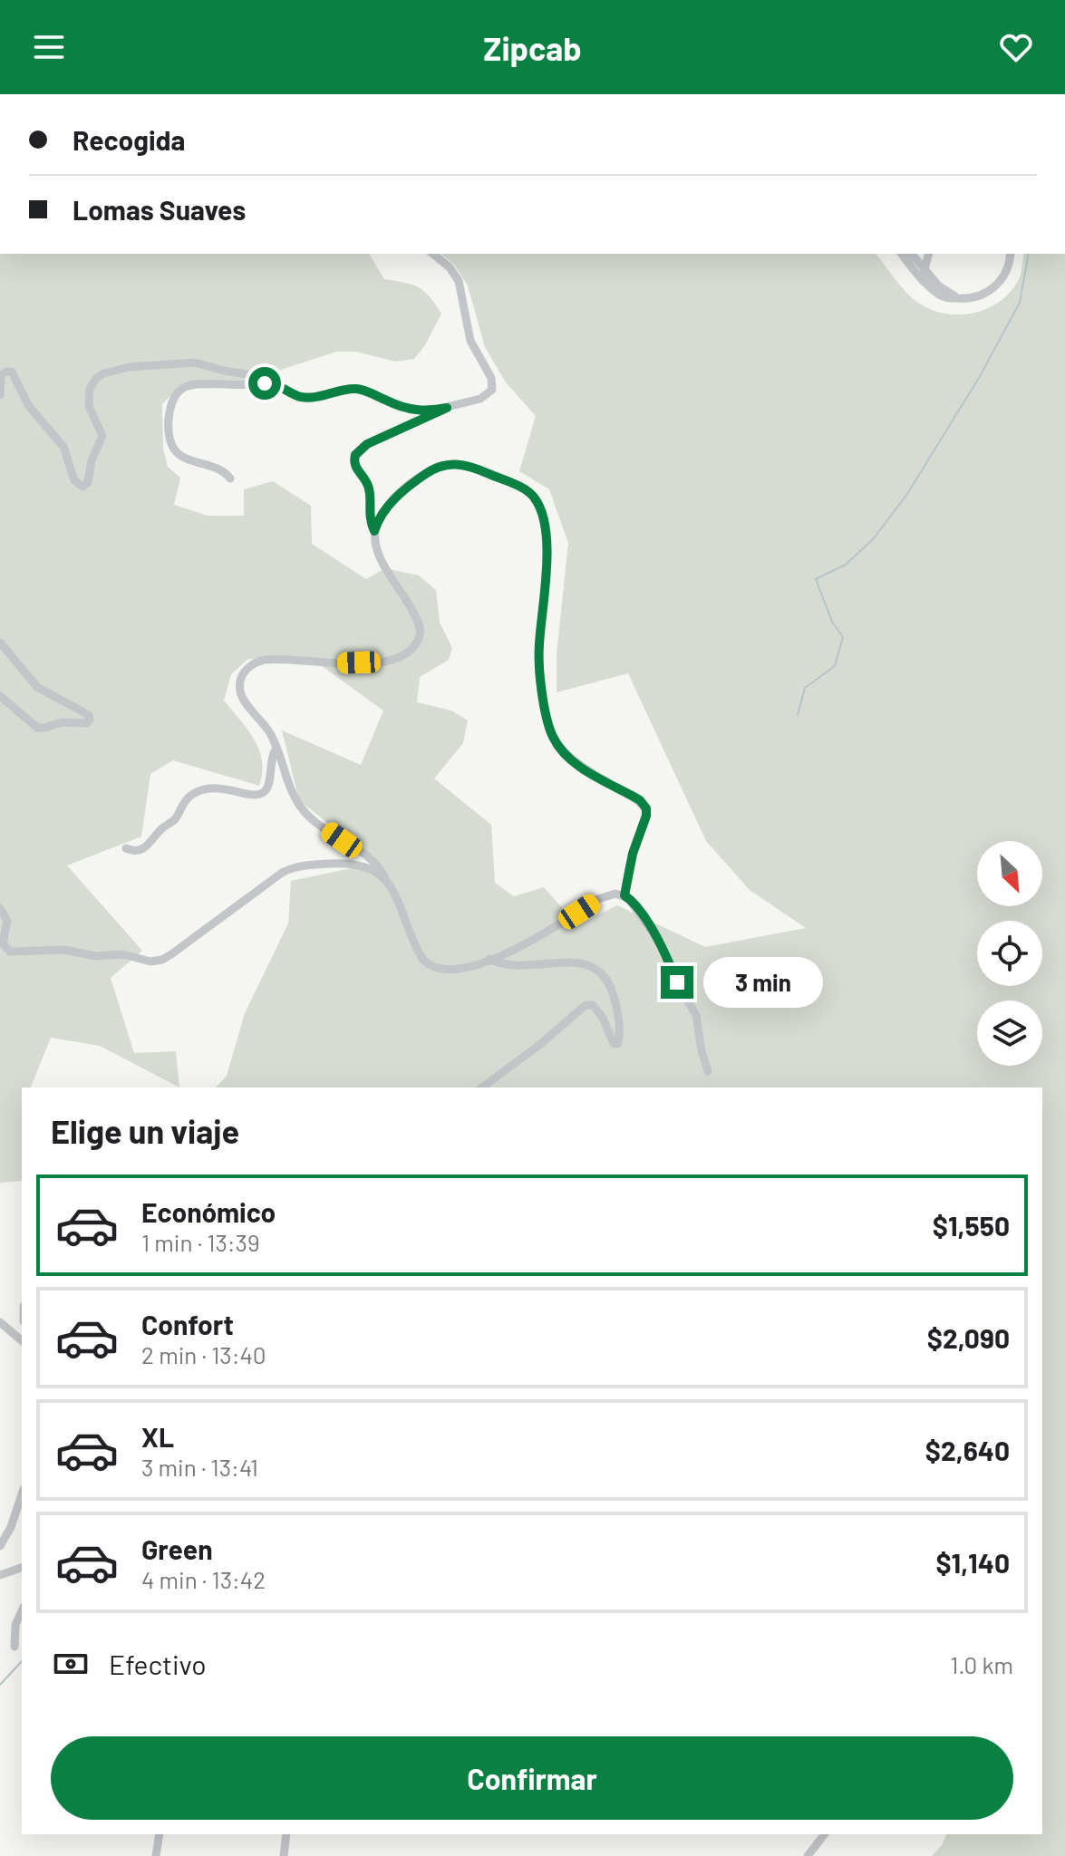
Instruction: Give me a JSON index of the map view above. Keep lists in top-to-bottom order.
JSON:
{
  "north": "bottom right",
  "page": {
    "header": "Zipcab",
    "banner": ["Recogida", "Lomas Suaves"],
    "bubble": "3 min",
    "heading": "Elige un viaje",
    "list": [
      {
        "name": "Económico",
        "note": "1 min · 13:39",
        "value": "$1,550"
      },
      {
        "name": "Confort",
        "note": "2 min · 13:40",
        "value": "$2,090"
      },
      {
        "name": "XL",
        "note": "3 min · 13:41",
        "value": "$2,640"
      },
      {
        "name": "Green",
        "note": "4 min · 13:42",
        "value": "$1,140"
      }
    ],
    "pay": ["Efectivo", "1.0 km"],
    "buttons": "Confirmar"
  }
}
